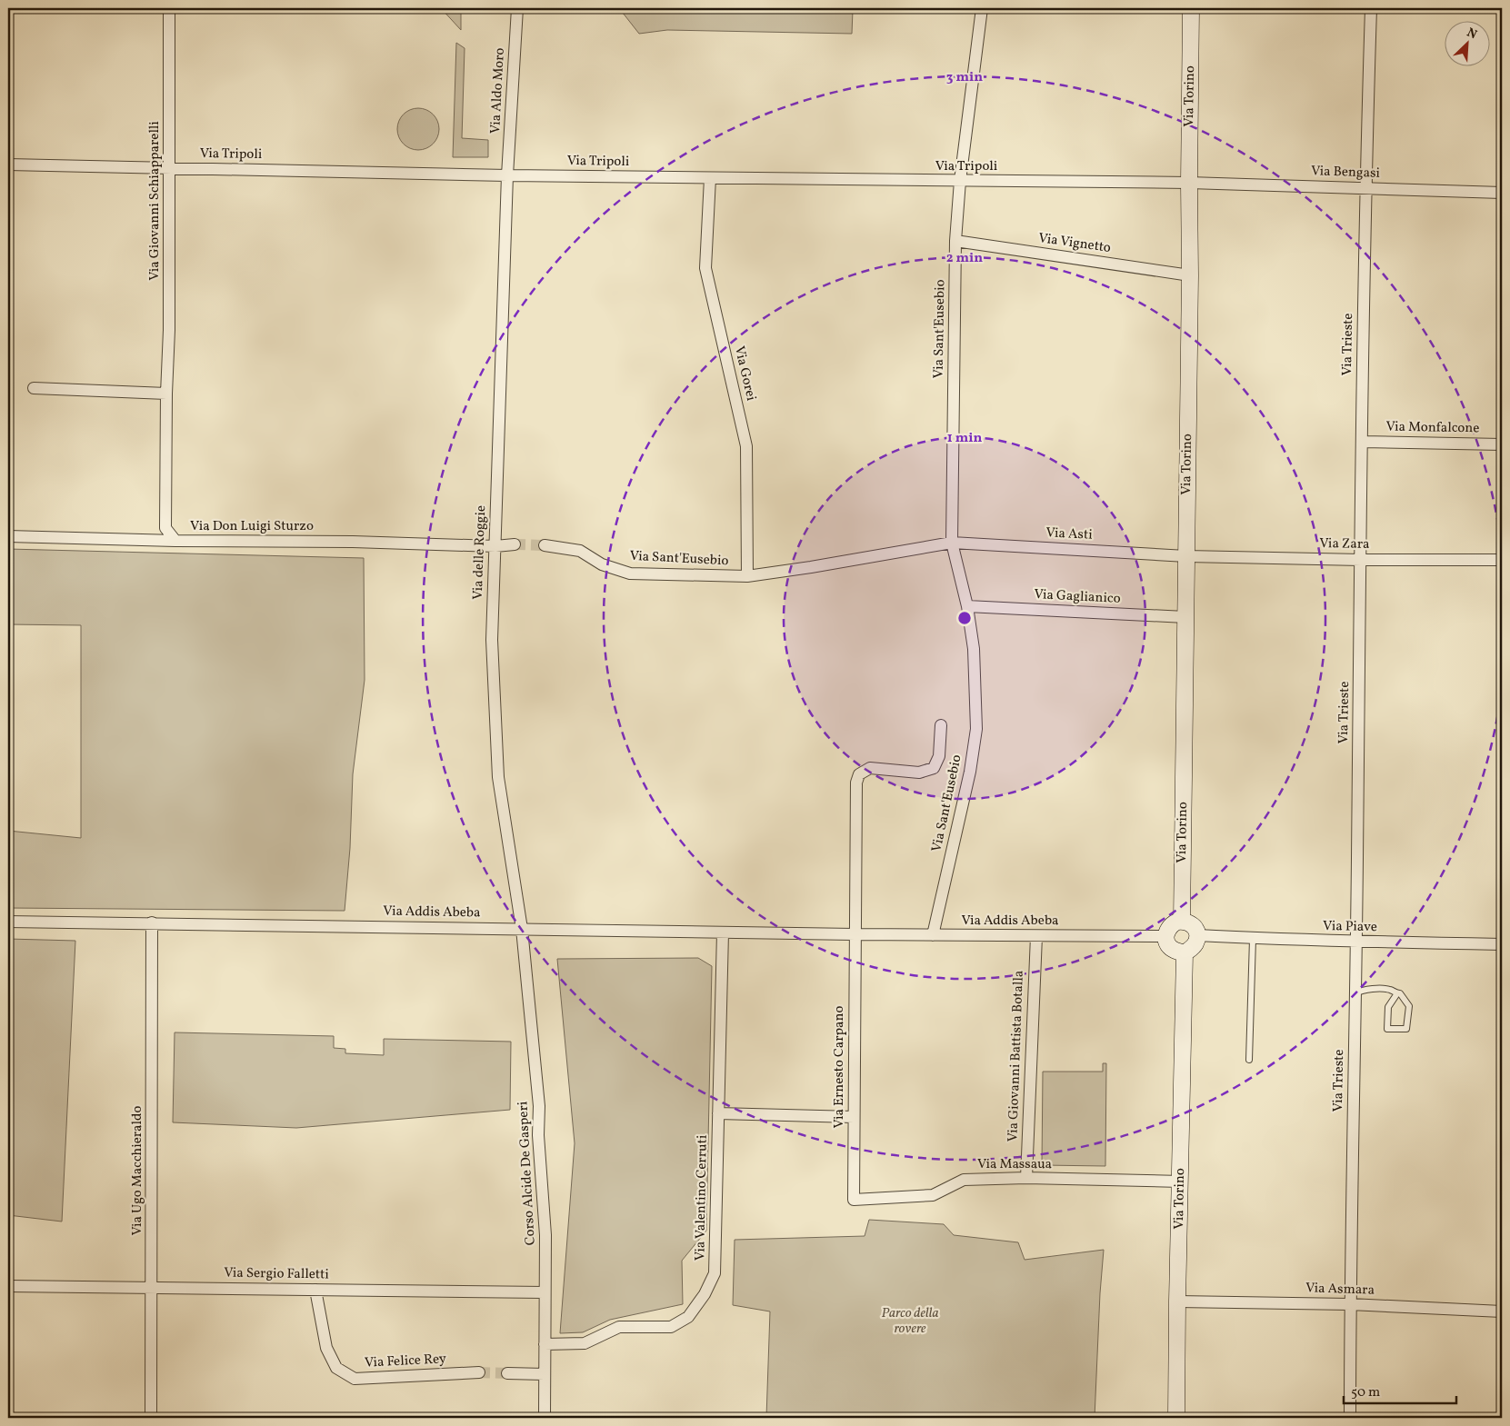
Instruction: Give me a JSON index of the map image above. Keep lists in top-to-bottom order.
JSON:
{
  "streets": {
    "street": [
      "Via Aldo Moro",
      "Via Torino",
      "Via Tripoli",
      "Via Bengasi",
      "Via Giovanni Schiapparelli",
      "Via Vignetto",
      "Via Sant'Eusebio",
      "Via Trieste",
      "Via Gorei",
      "Via Monfalcone",
      "Via Don Luigi Sturzo",
      "Via Asti",
      "Via Zara",
      "Via delle Roggie",
      "Via Gaglianico",
      "Via Addis Abeba",
      "Via Piave",
      "Via Giovanni Battista Botalla",
      "Via Ernesto Carpano",
      "Via Massaua",
      "Via Ugo Macchieraldo",
      "Corso Alcide De Gasperi",
      "Via Valentino Cerruti",
      "Via Sergio Falletti",
      "Via Asmara",
      "Via Felice Rey"
    ]
  },
  "crossings": [
    ["Via Aldo Moro", "Via Tripoli"],
    ["Via Aldo Moro", "Via delle Roggie"],
    ["Via Torino", "Via Tripoli"],
    ["Via Torino", "Via Bengasi"],
    ["Via Torino", "Via Vignetto"],
    ["Via Torino", "Via Asti"],
    ["Via Torino", "Via Zara"],
    ["Via Torino", "Via Gaglianico"],
    ["Via Torino", "Via Addis Abeba"],
    ["Via Torino", "Via Piave"],
    ["Via Torino", "Via Massaua"],
    ["Via Torino", "Via Asmara"],
    ["Via Tripoli", "Via Bengasi"],
    ["Via Tripoli", "Via Giovanni Schiapparelli"],
    ["Via Tripoli", "Via Sant'Eusebio"],
    ["Via Tripoli", "Via Gorei"],
    ["Via Tripoli", "Via delle Roggie"],
    ["Via Bengasi", "Via Trieste"],
    ["Via Giovanni Schiapparelli", "Via Don Luigi Sturzo"],
    ["Via Vignetto", "Via Sant'Eusebio"],
    ["Via Sant'Eusebio", "Via Gorei"],
    ["Via Sant'Eusebio", "Via Asti"],
    ["Via Sant'Eusebio", "Via Gaglianico"],
    ["Via Sant'Eusebio", "Via Addis Abeba"],
    ["Via Trieste", "Via Monfalcone"],
    ["Via Trieste", "Via Zara"],
    ["Via Trieste", "Via Piave"],
    ["Via Trieste", "Via Asmara"],
    ["Via Don Luigi Sturzo", "Via delle Roggie"],
    ["Via Asti", "Via Zara"],
    ["Via delle Roggie", "Via Addis Abeba"],
    ["Via delle Roggie", "Corso Alcide De Gasperi"],
    ["Via Addis Abeba", "Via Piave"],
    ["Via Addis Abeba", "Via Giovanni Battista Botalla"],
    ["Via Addis Abeba", "Via Ernesto Carpano"],
    ["Via Addis Abeba", "Via Ugo Macchieraldo"],
    ["Via Addis Abeba", "Corso Alcide De Gasperi"],
    ["Via Addis Abeba", "Via Valentino Cerruti"],
    ["Via Giovanni Battista Botalla", "Via Massaua"],
    ["Via Ernesto Carpano", "Via Massaua"],
    ["Via Ugo Macchieraldo", "Via Sergio Falletti"],
    ["Corso Alcide De Gasperi", "Via Valentino Cerruti"],
    ["Corso Alcide De Gasperi", "Via Sergio Falletti"],
    ["Via Sergio Falletti", "Via Felice Rey"]
  ],
  "parks": ["Parco della rovere"],
  "scale_bar": "50 m",
  "north": "top right",
  "rings": ["3 min", "2 min", "1 min"]
}
